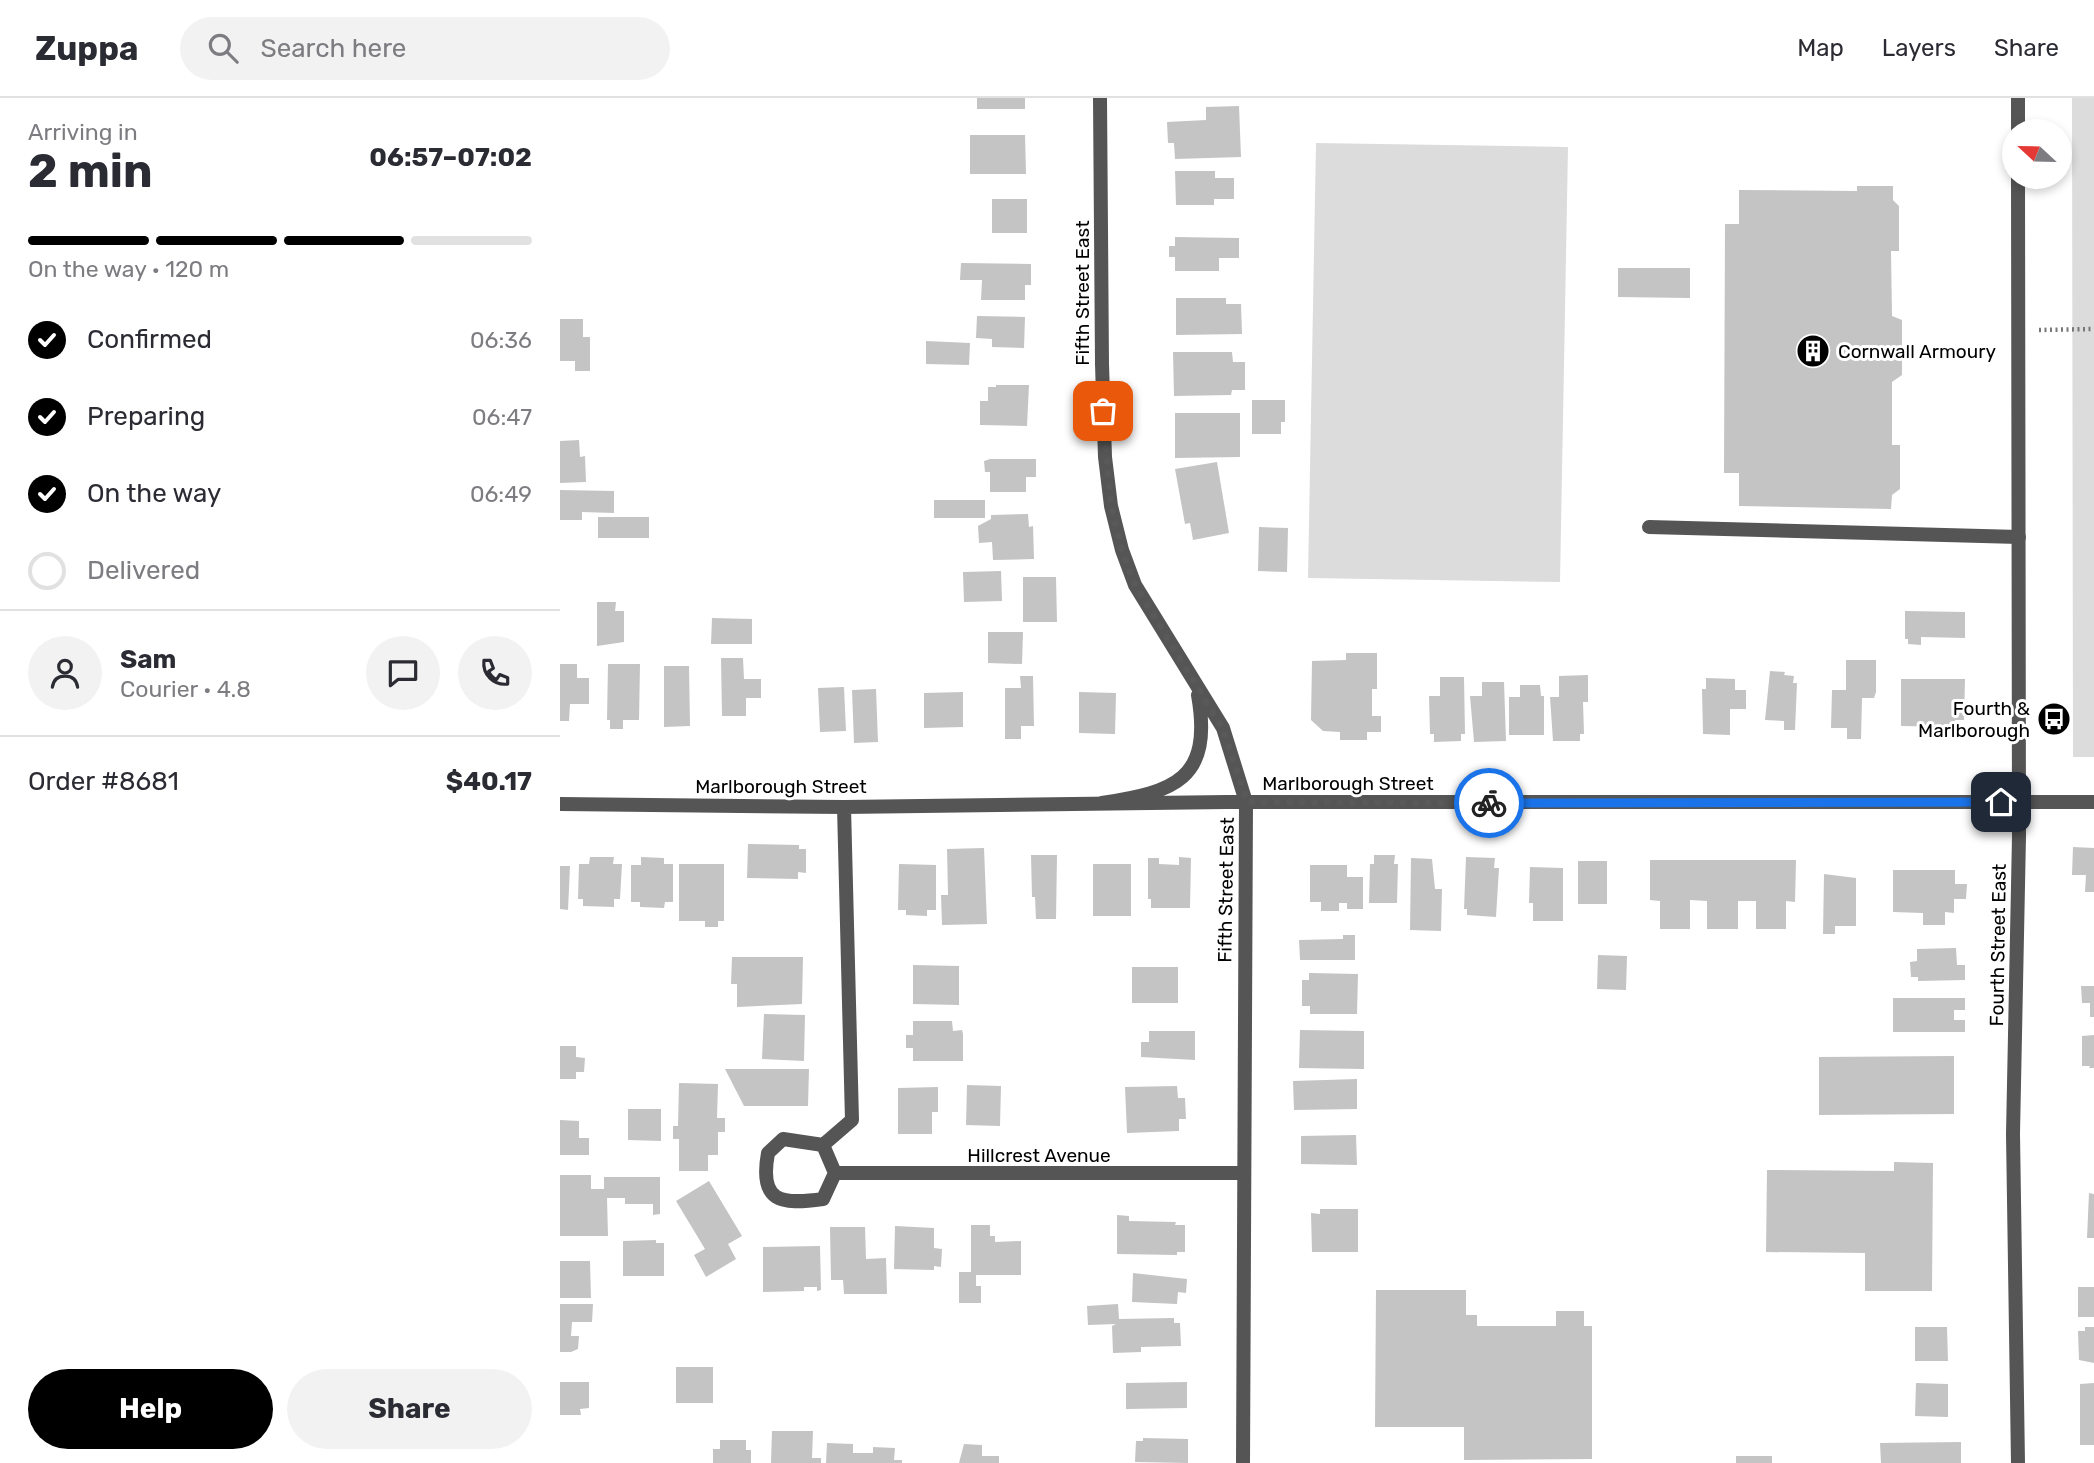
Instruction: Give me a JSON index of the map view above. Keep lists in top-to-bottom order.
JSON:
{
  "streets": {
    "street": [
      "Fifth Street East",
      "Marlborough Street",
      "Fourth Street East",
      "Hillcrest Avenue"
    ]
  },
  "crossings": [
    ["Fifth Street East", "Marlborough Street"],
    ["Fifth Street East", "Hillcrest Avenue"],
    ["Marlborough Street", "Fourth Street East"]
  ],
  "places": {
    "building": ["Cornwall Armoury"],
    "bus stop": ["Fourth & Marlborough"]
  },
  "north": "left",
  "page": {
    "header": "Zuppa",
    "search": "Search here",
    "nav": ["Map", "Layers", "Share"],
    "heading": ["2 min", "Arriving in", "06:57–07:02"],
    "panel": [
      "Sam",
      "Courier · 4.8",
      "Order #8681",
      "$40.17"
    ],
    "bar": "On the way · 120 m",
    "list": [
      ["Confirmed", "06:36"],
      ["Preparing", "06:47"],
      ["On the way", "06:49"],
      "Delivered"
    ],
    "buttons": ["Help", "Share"]
  }
}
